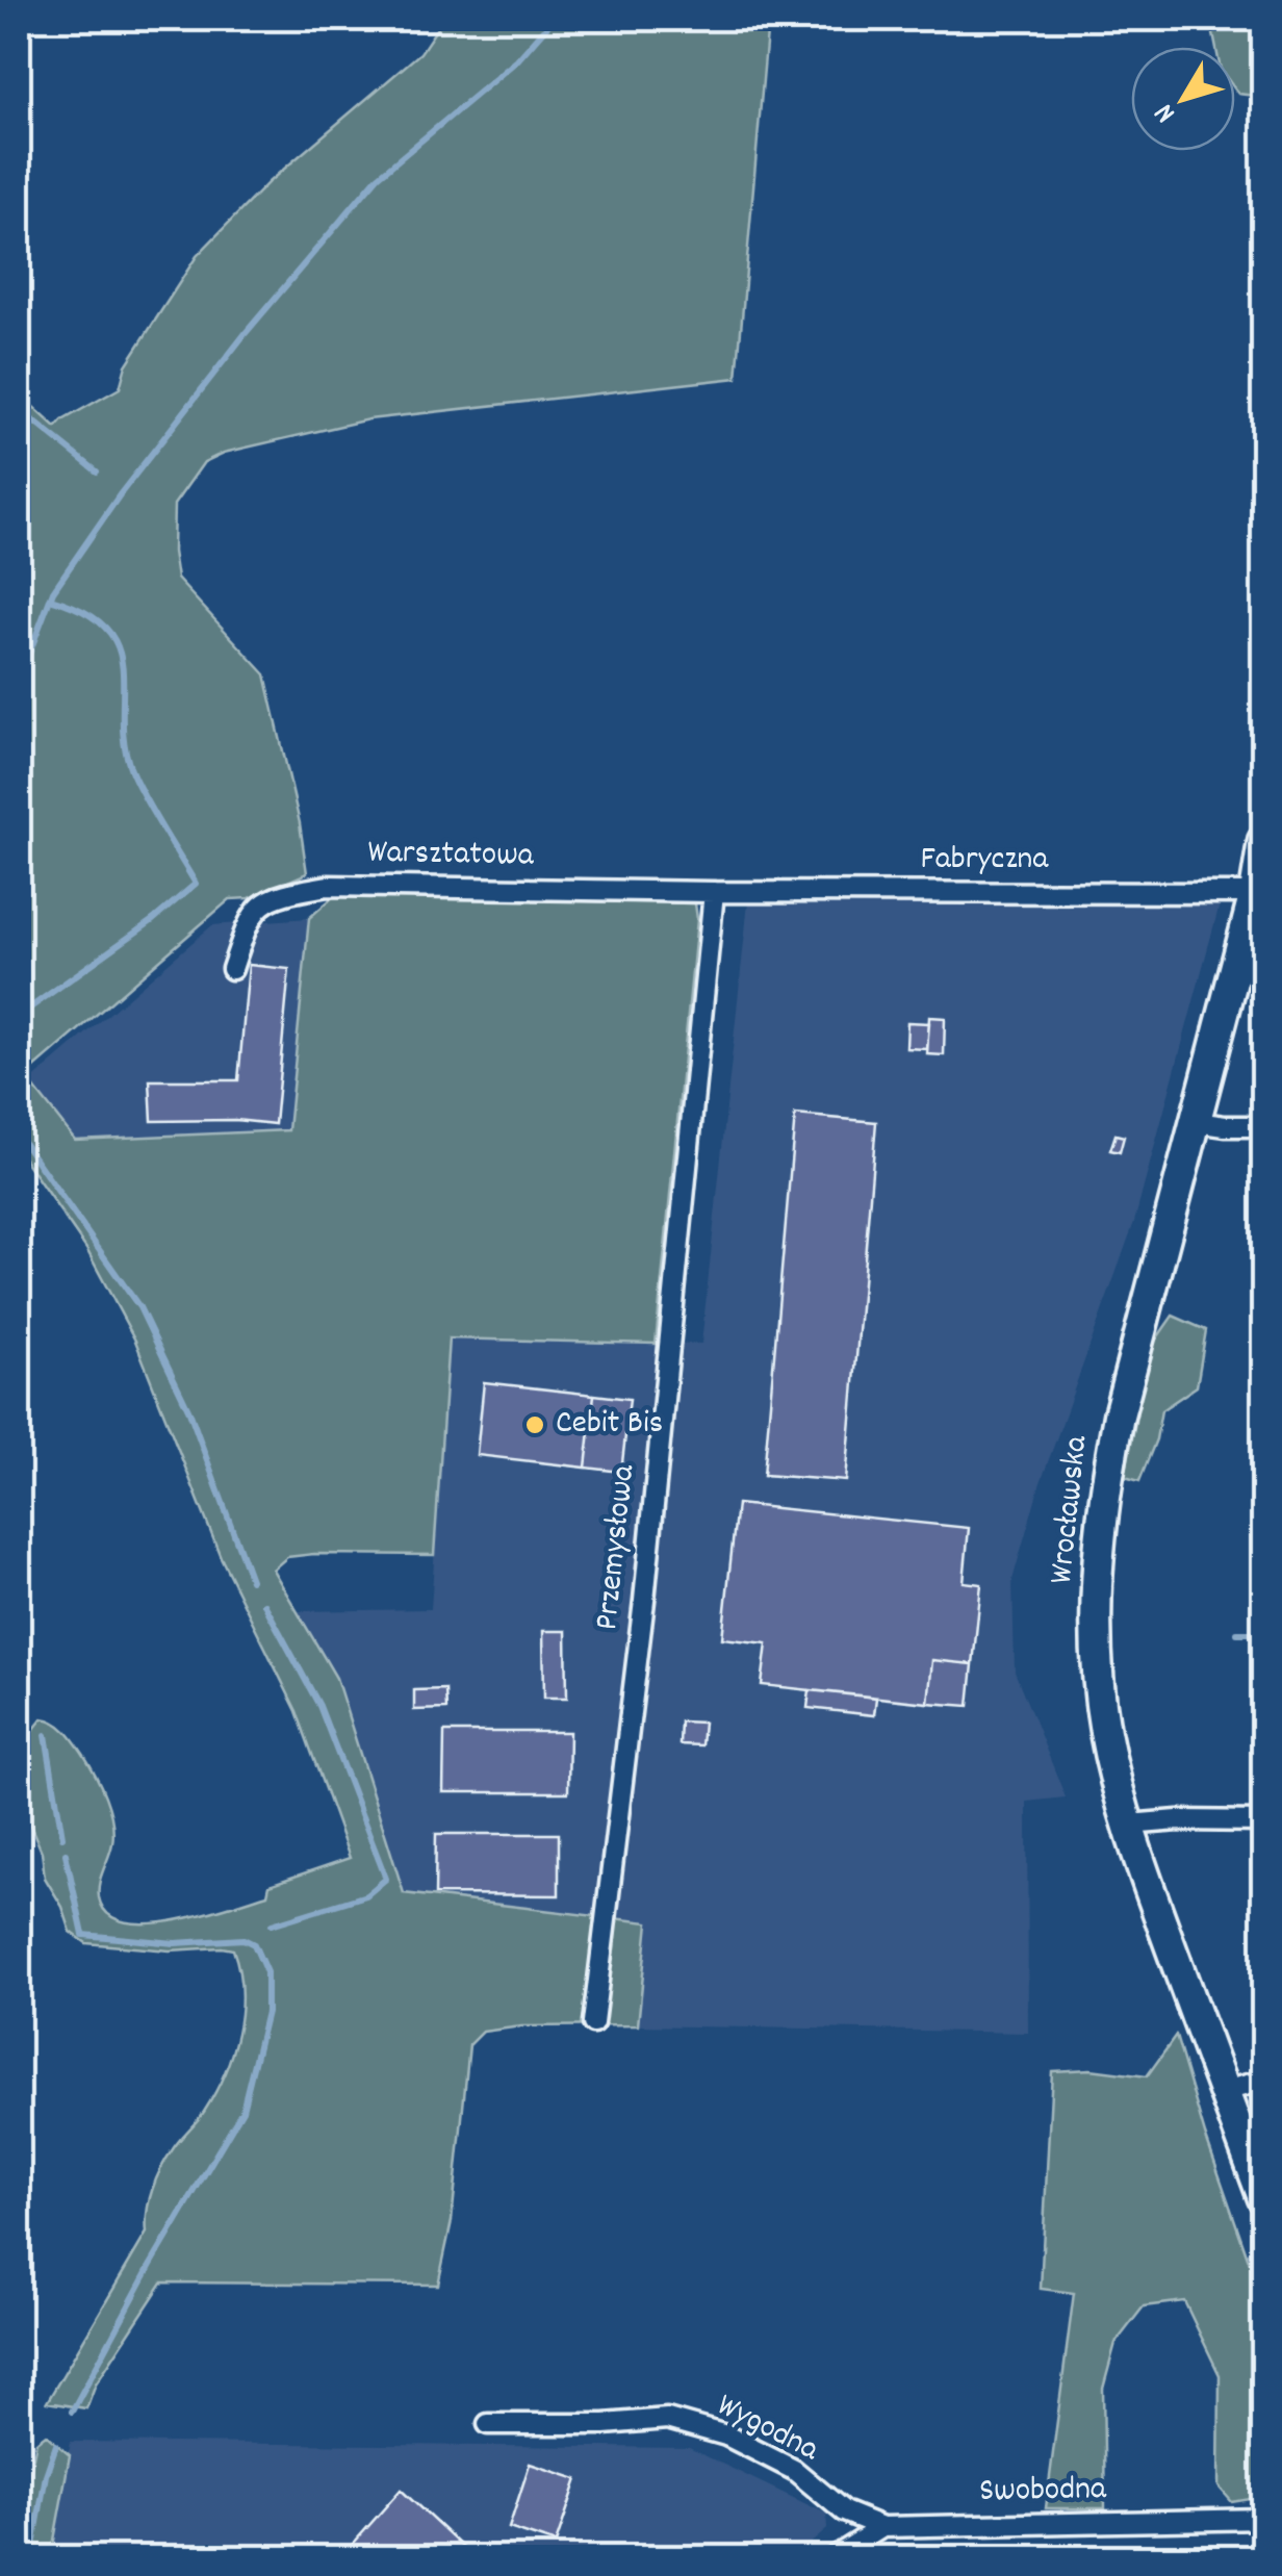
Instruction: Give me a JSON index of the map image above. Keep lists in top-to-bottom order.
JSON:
{
  "streets": {
    "main road": ["Wrocławska"],
    "street": [
      "Warsztatowa",
      "Fabryczna",
      "Przemysłowa",
      "Wygodna",
      "Swobodna"
    ]
  },
  "crossings": [
    ["Warsztatowa", "Fabryczna"],
    ["Warsztatowa", "Przemysłowa"],
    ["Fabryczna", "Wrocławska"],
    ["Fabryczna", "Przemysłowa"],
    ["Wygodna", "Swobodna"]
  ],
  "places": ["Cebit Bis"],
  "north": "bottom left"
}
